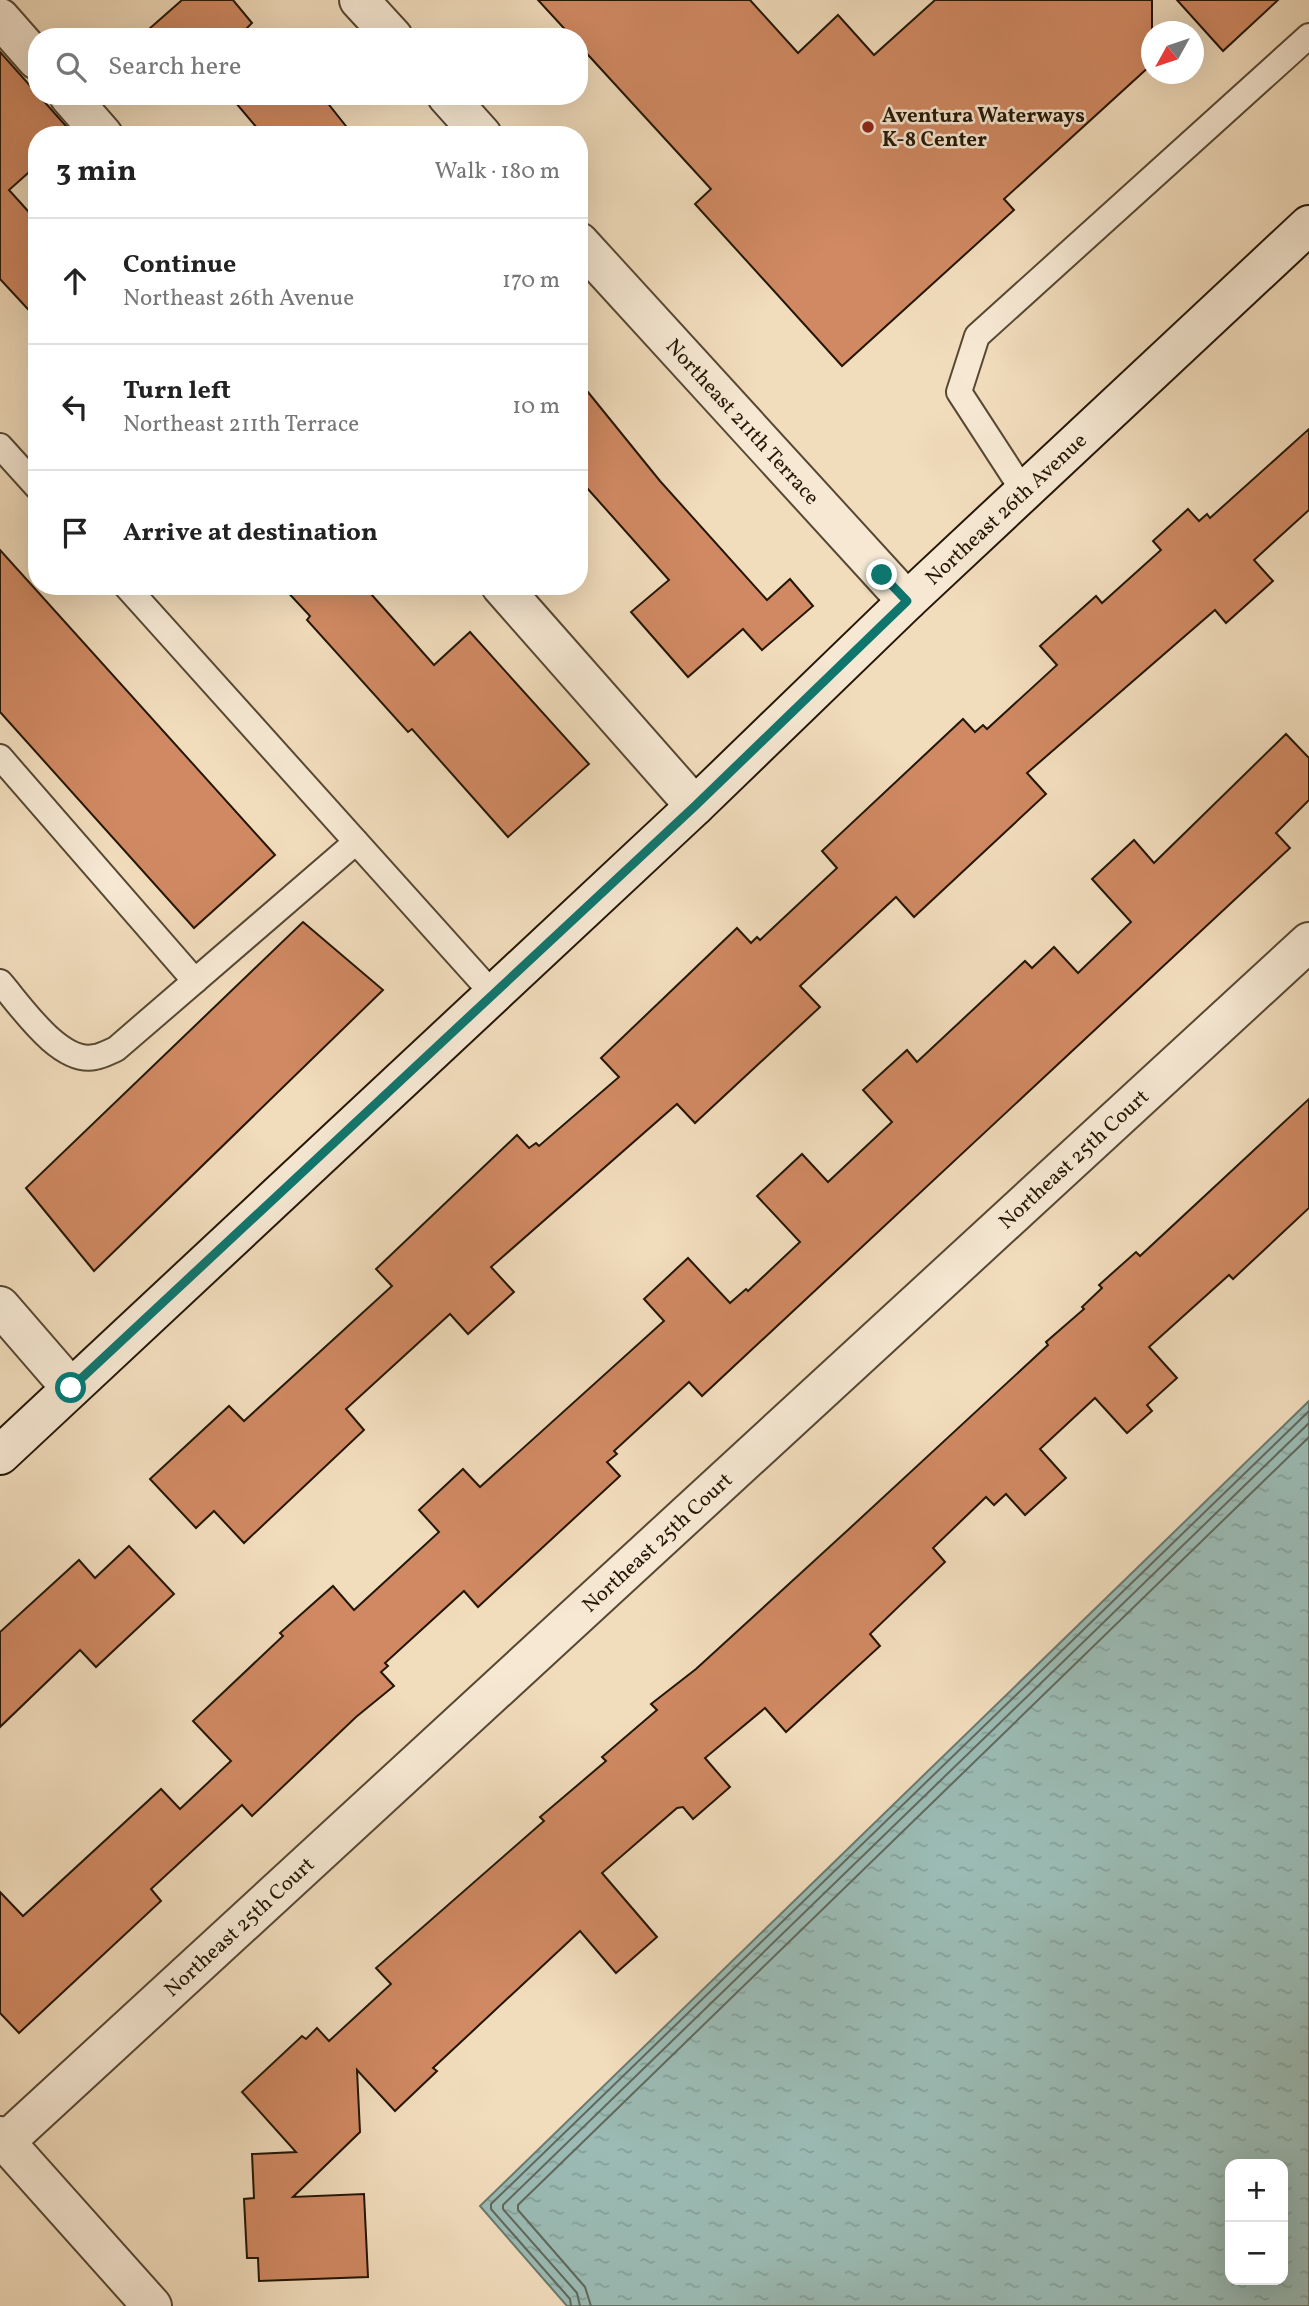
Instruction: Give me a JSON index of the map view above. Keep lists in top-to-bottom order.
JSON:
{
  "streets": {
    "street": ["Northeast 211th Terrace", "Northeast 26th Avenue", "Northeast 25th Court"]
  },
  "crossings": [
    ["Northeast 211th Terrace", "Northeast 26th Avenue"]
  ],
  "places": ["Aventura Waterways K-8 Center"],
  "north": "bottom left",
  "page": {
    "search": "Search here",
    "heading": ["3 min", "Walk · 180 m"],
    "list": [
      ["Continue", "Northeast 26th Avenue", "170 m"],
      ["Turn left", "Northeast 211th Terrace", "10 m"],
      "Arrive at destination"
    ],
    "map_buttons": ["+", "−"]
  }
}
